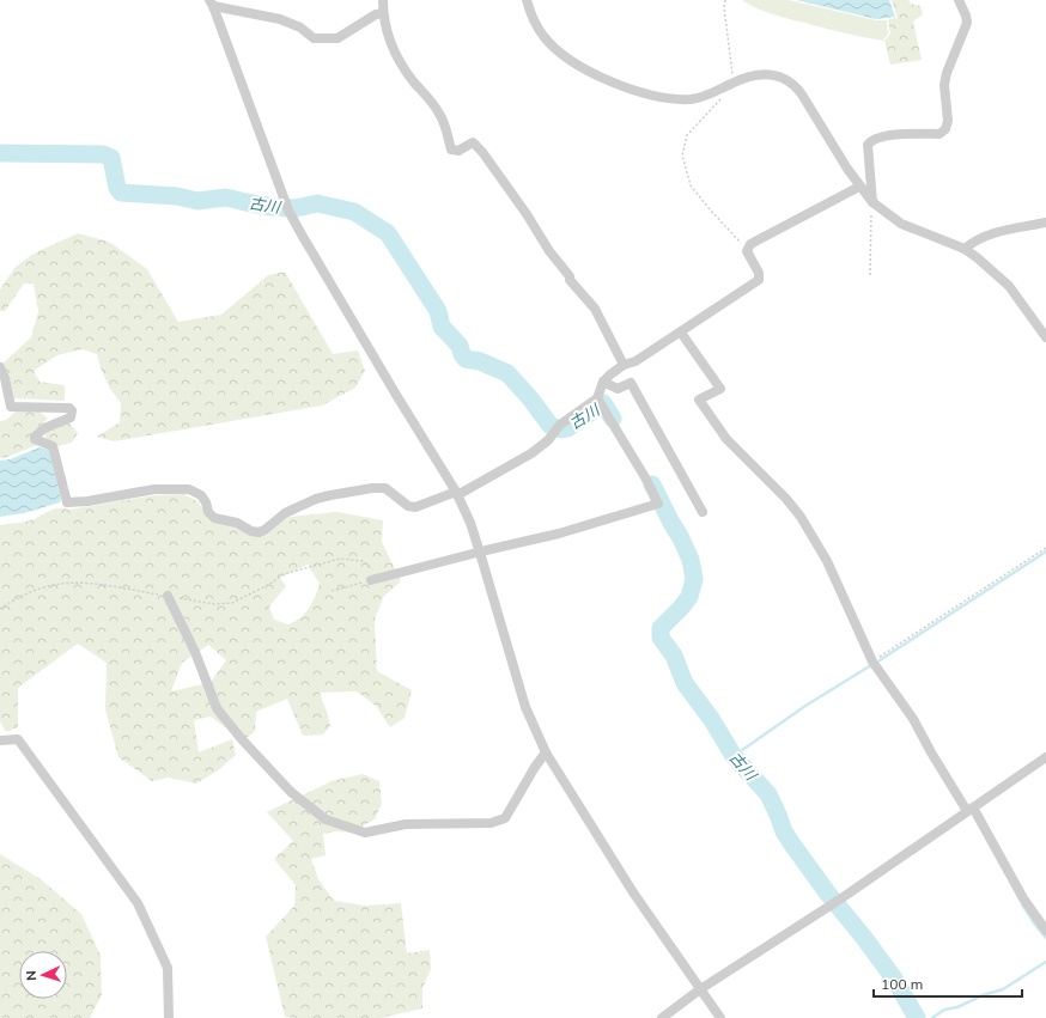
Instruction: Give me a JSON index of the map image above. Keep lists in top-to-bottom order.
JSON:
{
  "water": ["古川"],
  "scale_bar": "100 m",
  "north": "left"
}
